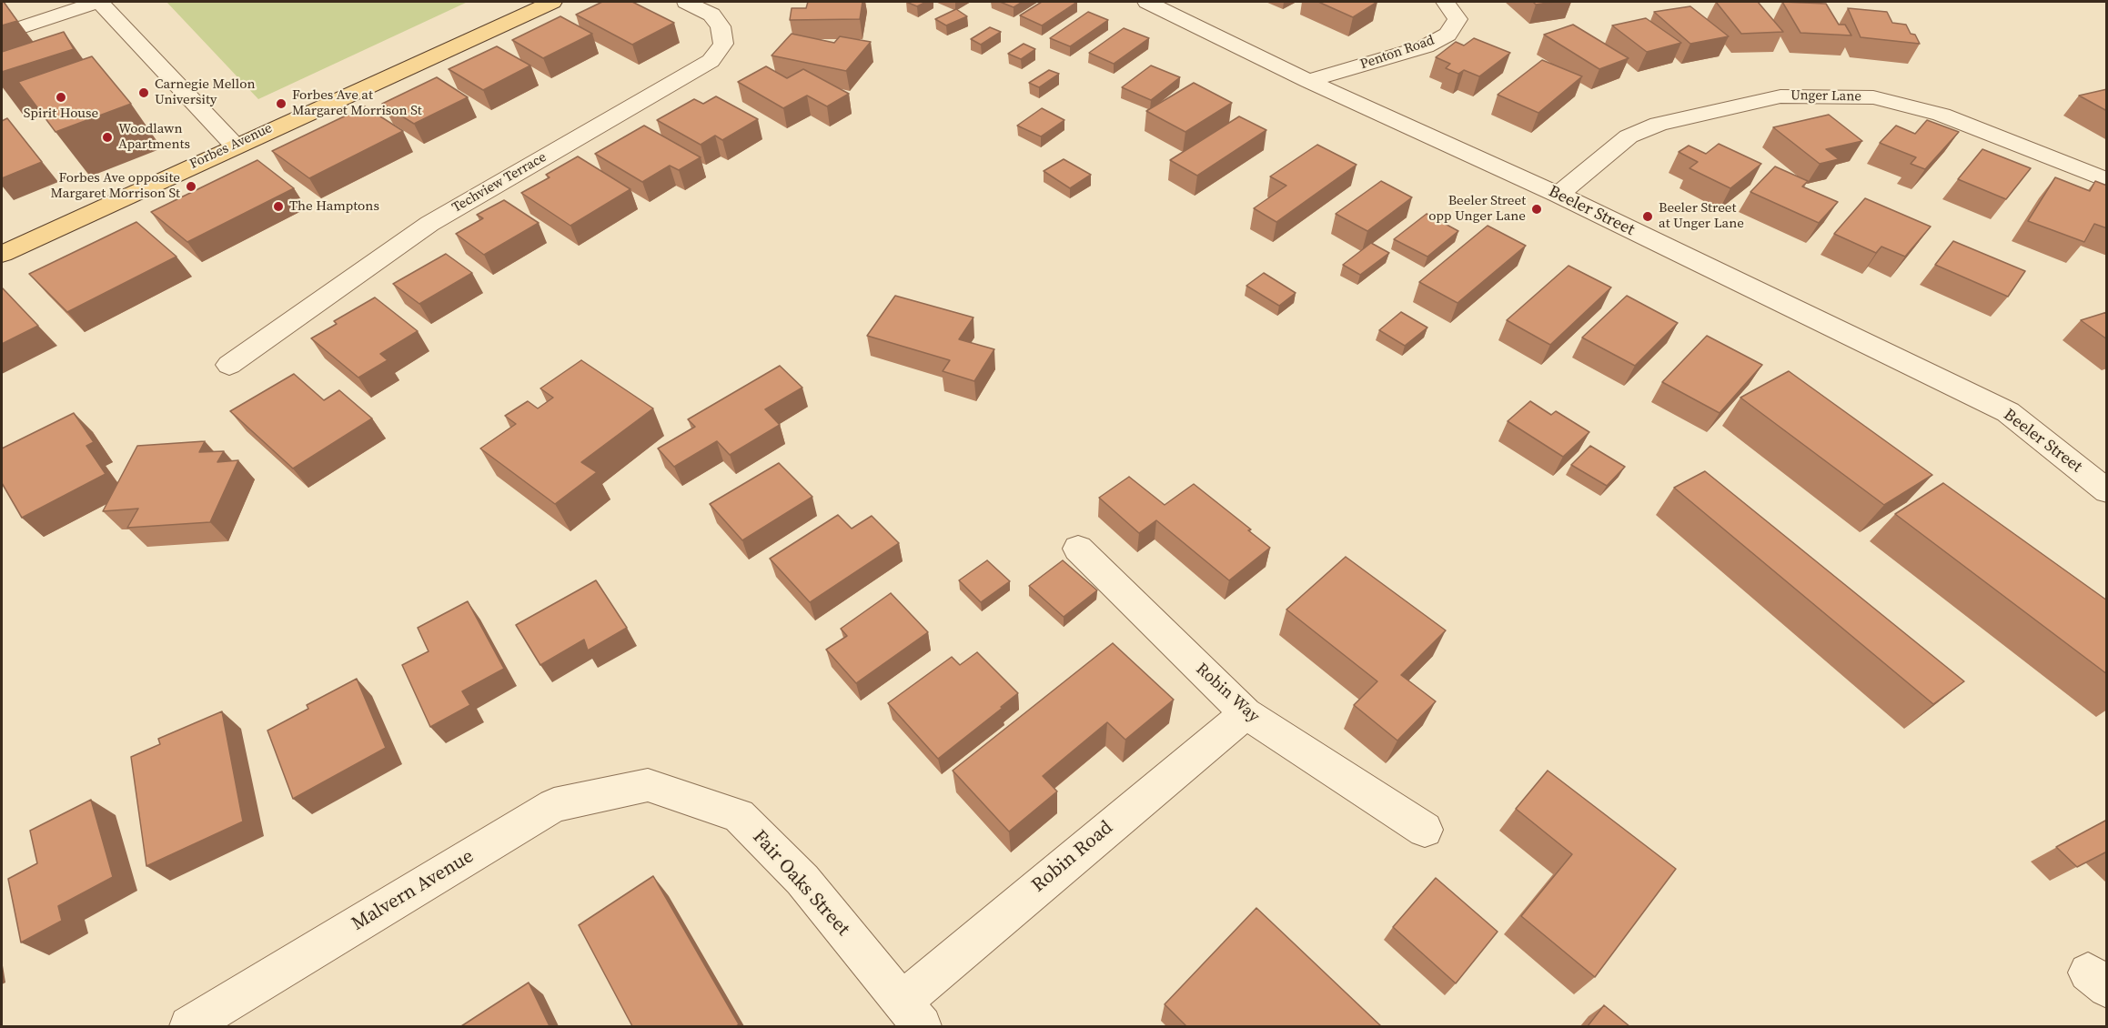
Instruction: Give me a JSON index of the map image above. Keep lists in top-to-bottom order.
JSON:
{
  "streets": {
    "main road": ["Forbes Avenue"],
    "street": [
      "Penton Road",
      "Unger Lane",
      "Techview Terrace",
      "Beeler Street",
      "Robin Way",
      "Robin Road",
      "Fair Oaks Street",
      "Malvern Avenue"
    ]
  },
  "crossings": [
    ["Penton Road", "Beeler Street"],
    ["Unger Lane", "Beeler Street"],
    ["Robin Way", "Robin Road"],
    ["Robin Road", "Fair Oaks Street"],
    ["Fair Oaks Street", "Malvern Avenue"]
  ],
  "places": [
    "Carnegie Mellon University",
    "Spirit House",
    "Forbes Ave at Margaret Morrison St",
    "Woodlawn Apartments",
    "Forbes Ave opposite Margaret Morrison St",
    "The Hamptons",
    "Beeler Street opp Unger Lane",
    "Beeler Street at Unger Lane"
  ]
}
